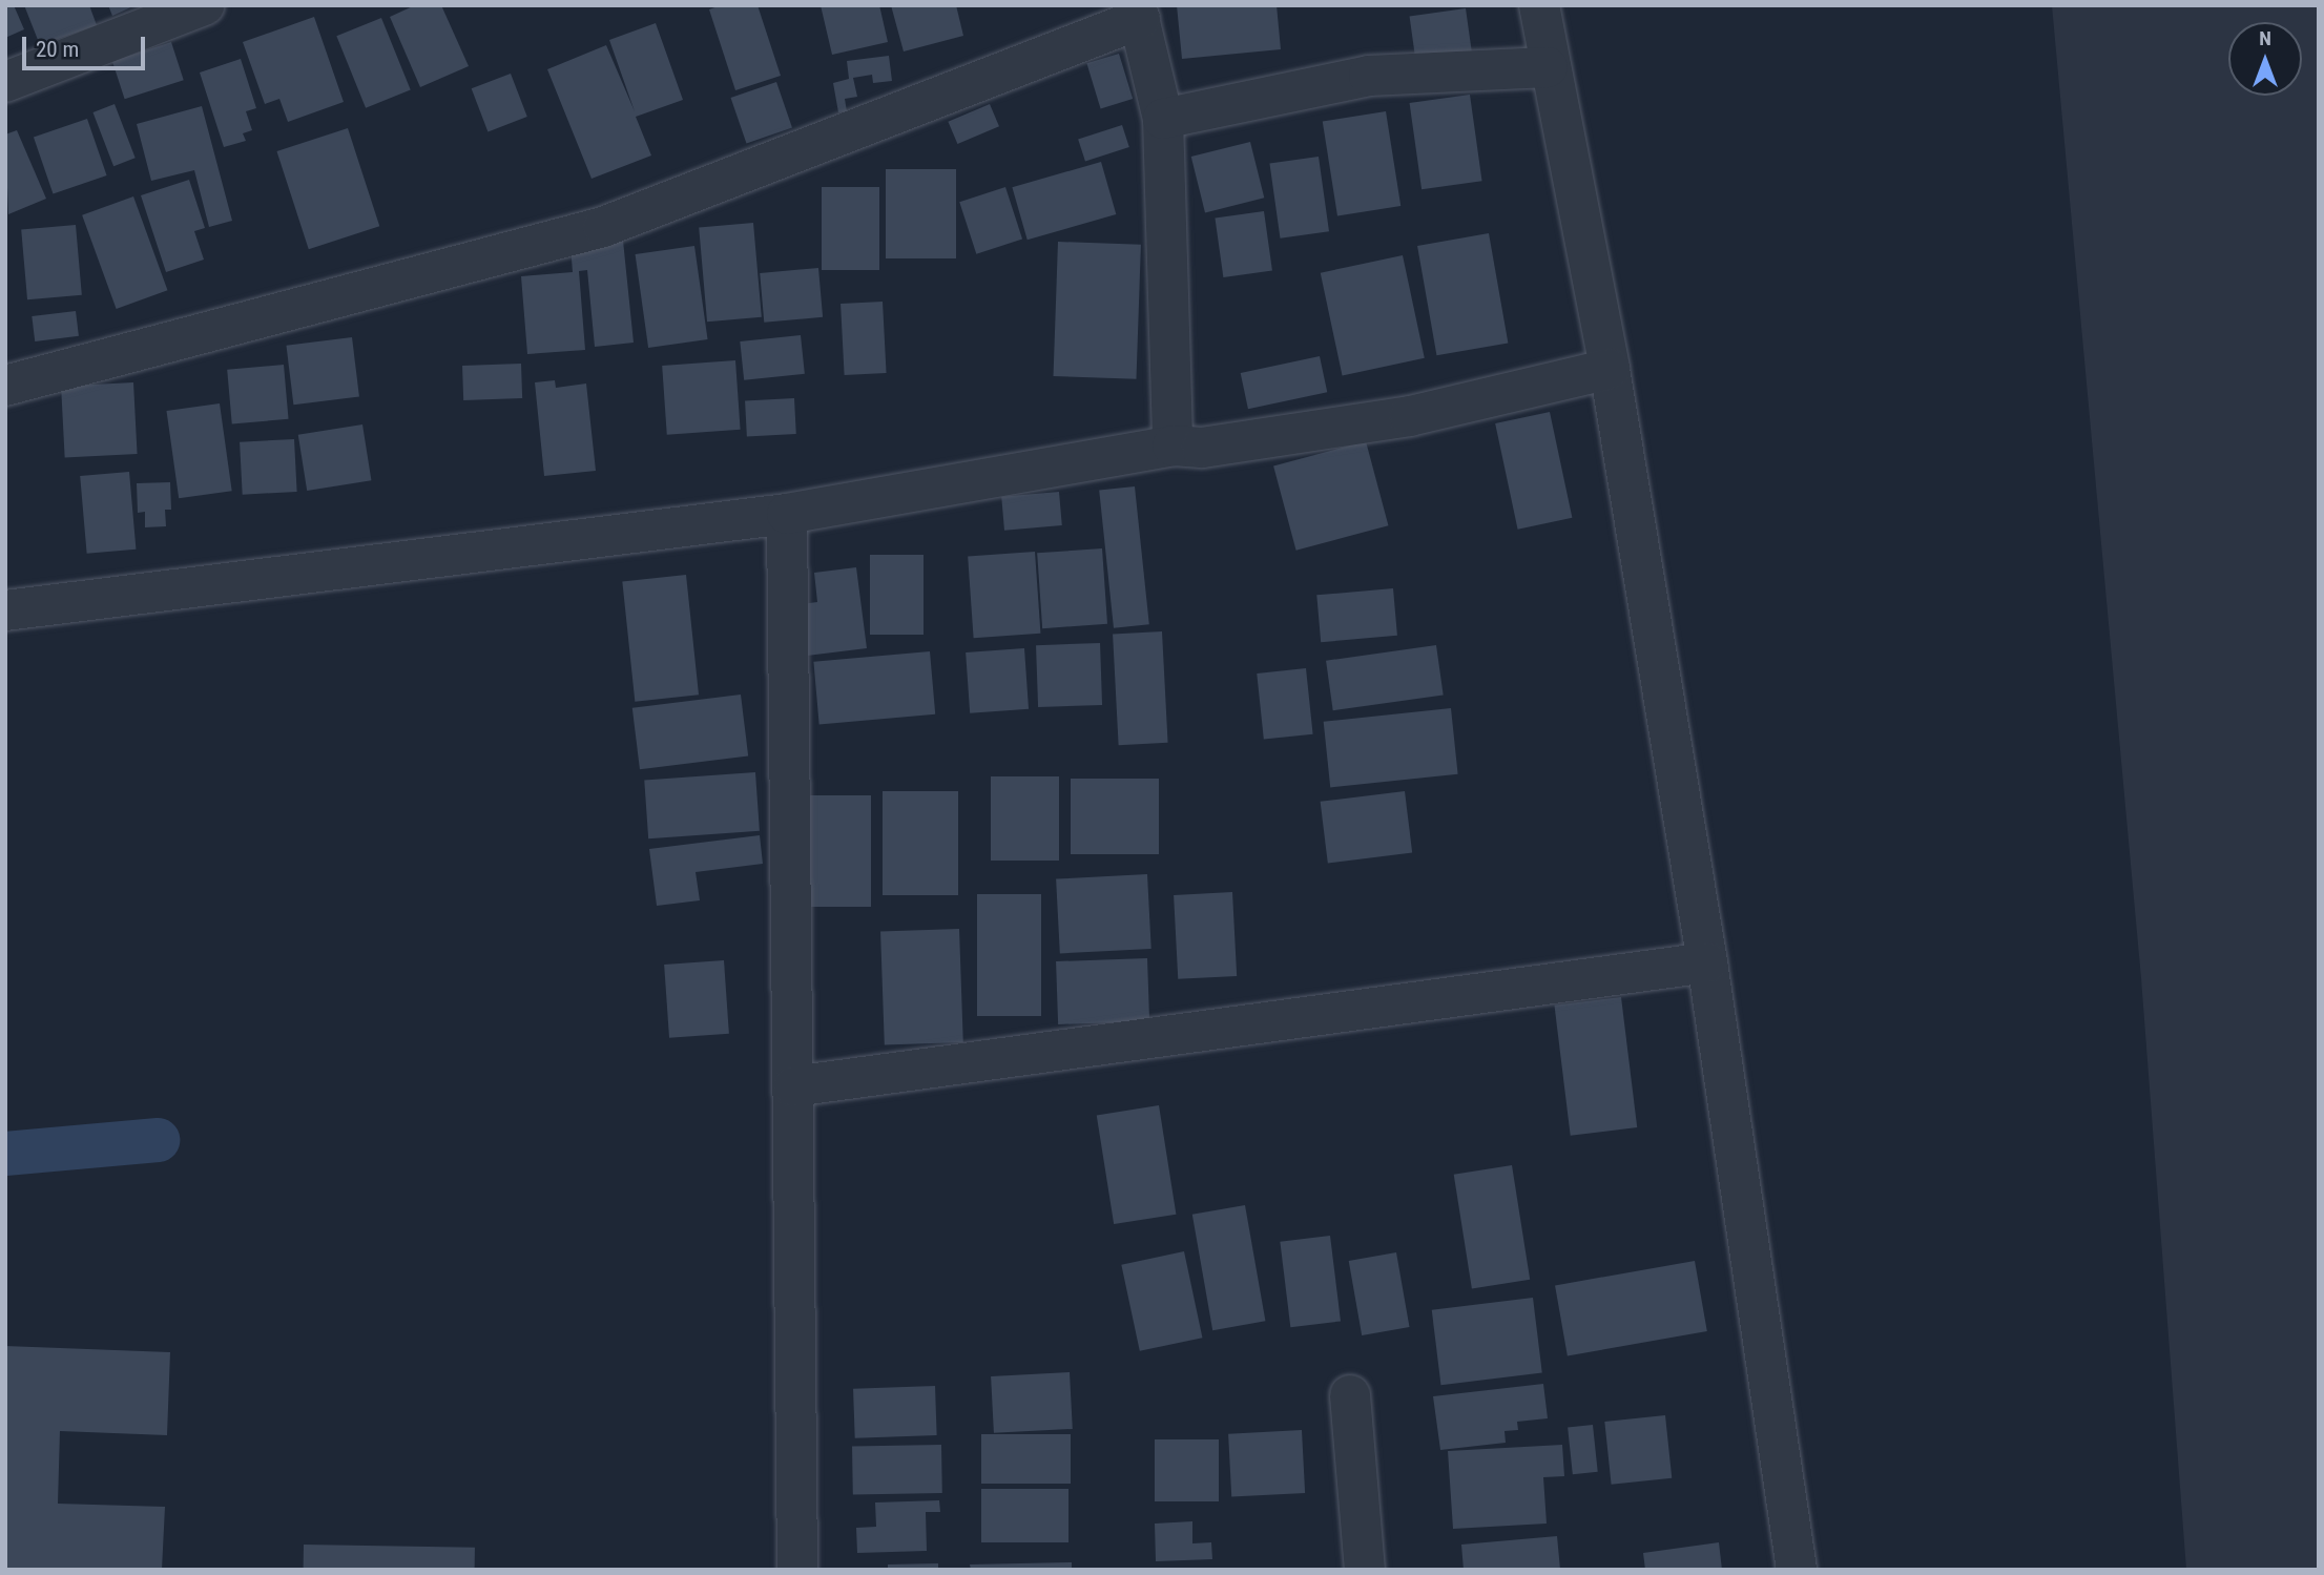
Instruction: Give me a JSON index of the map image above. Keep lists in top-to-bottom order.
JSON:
{
  "scale_bar": "20 m",
  "north": "top"
}
